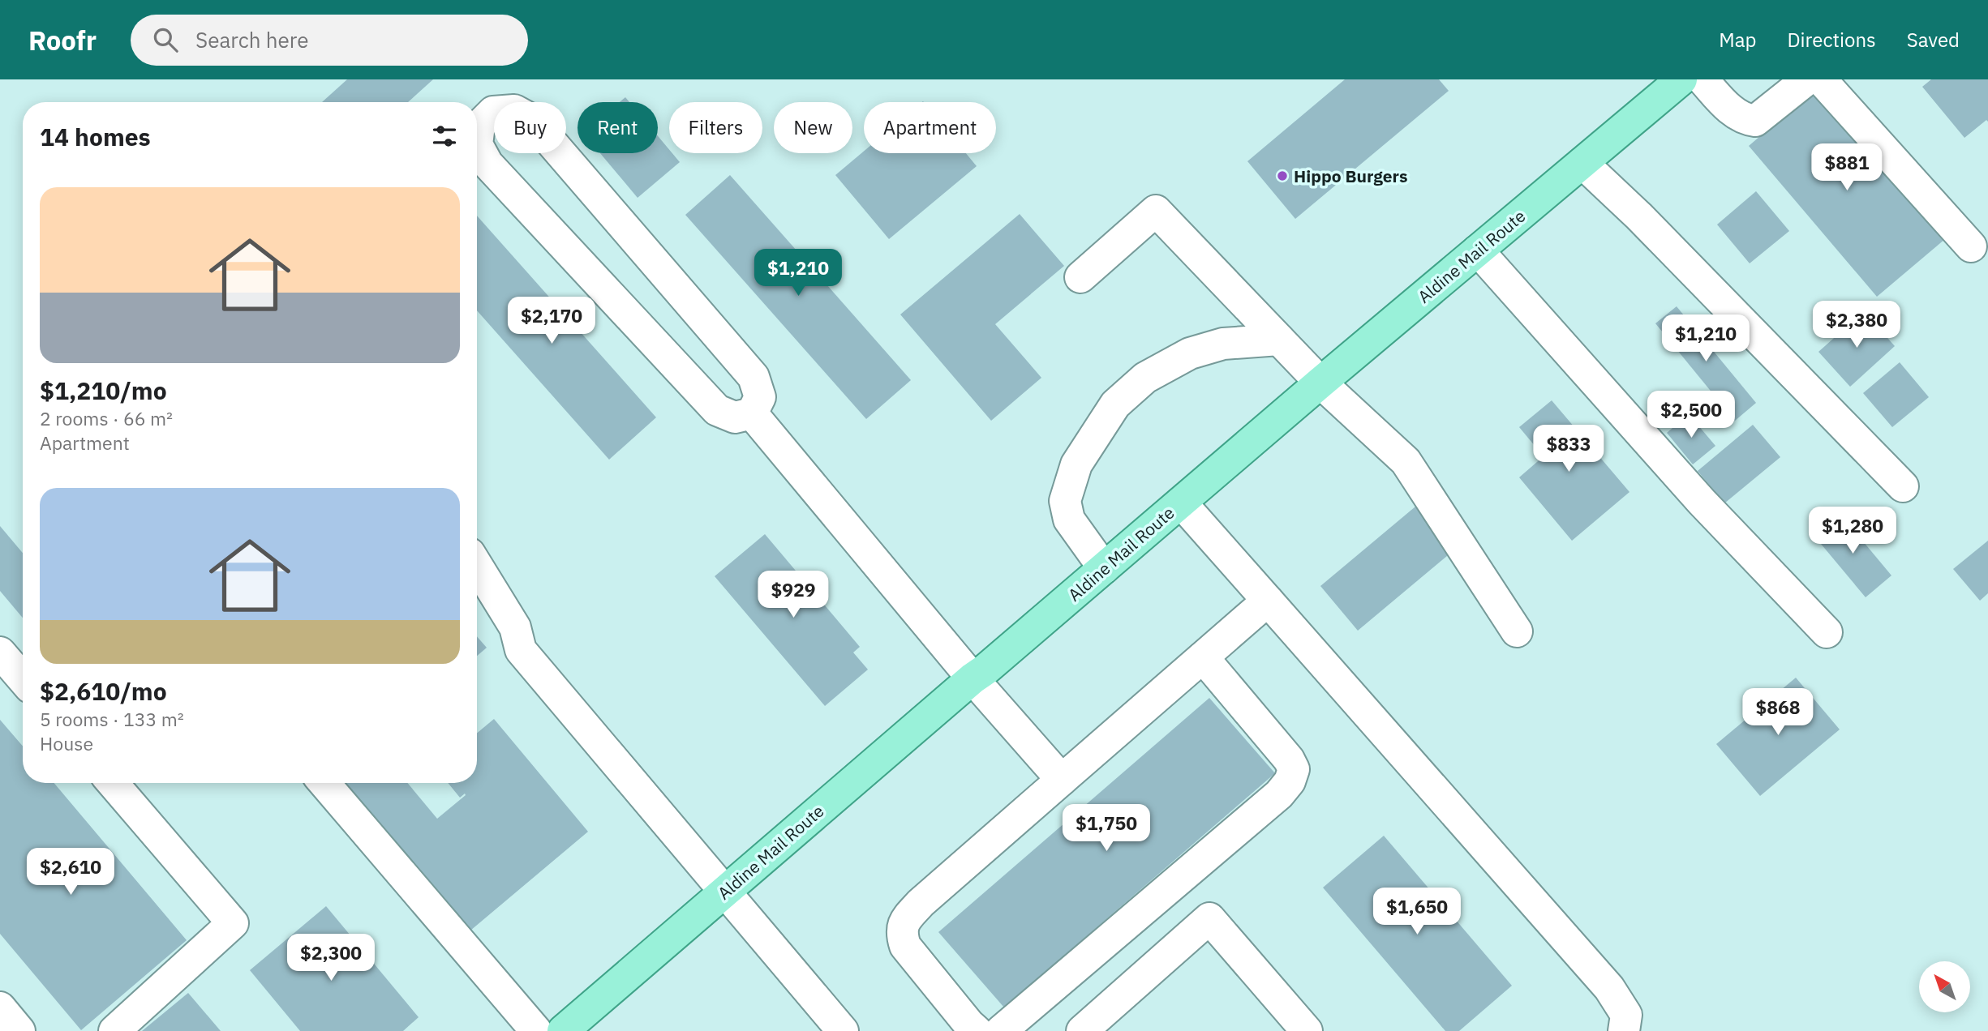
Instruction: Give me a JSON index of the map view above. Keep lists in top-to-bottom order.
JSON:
{
  "streets": {
    "main road": ["Aldine Mail Route"]
  },
  "places": ["Hippo Burgers"],
  "north": "top left",
  "page": {
    "header": "Roofr",
    "search": "Search here",
    "nav": ["Map", "Directions", "Saved"],
    "chip": [
      "Buy",
      "Rent",
      "Filters",
      "New",
      "Apartment"
    ],
    "heading": "14 homes",
    "price": [
      "$881",
      "$1,210",
      "$2,170",
      "$2,380",
      "$1,210",
      "$2,500",
      "$833",
      "$1,280",
      "$929",
      "$868",
      "$1,750",
      "$2,610",
      "$1,650",
      "$2,300"
    ],
    "list": [
      {
        "name": "$1,210/mo",
        "note": "2 rooms · 66 m² · Apartment"
      },
      {
        "name": "$2,610/mo",
        "note": "5 rooms · 133 m² · House"
      }
    ]
  }
}
